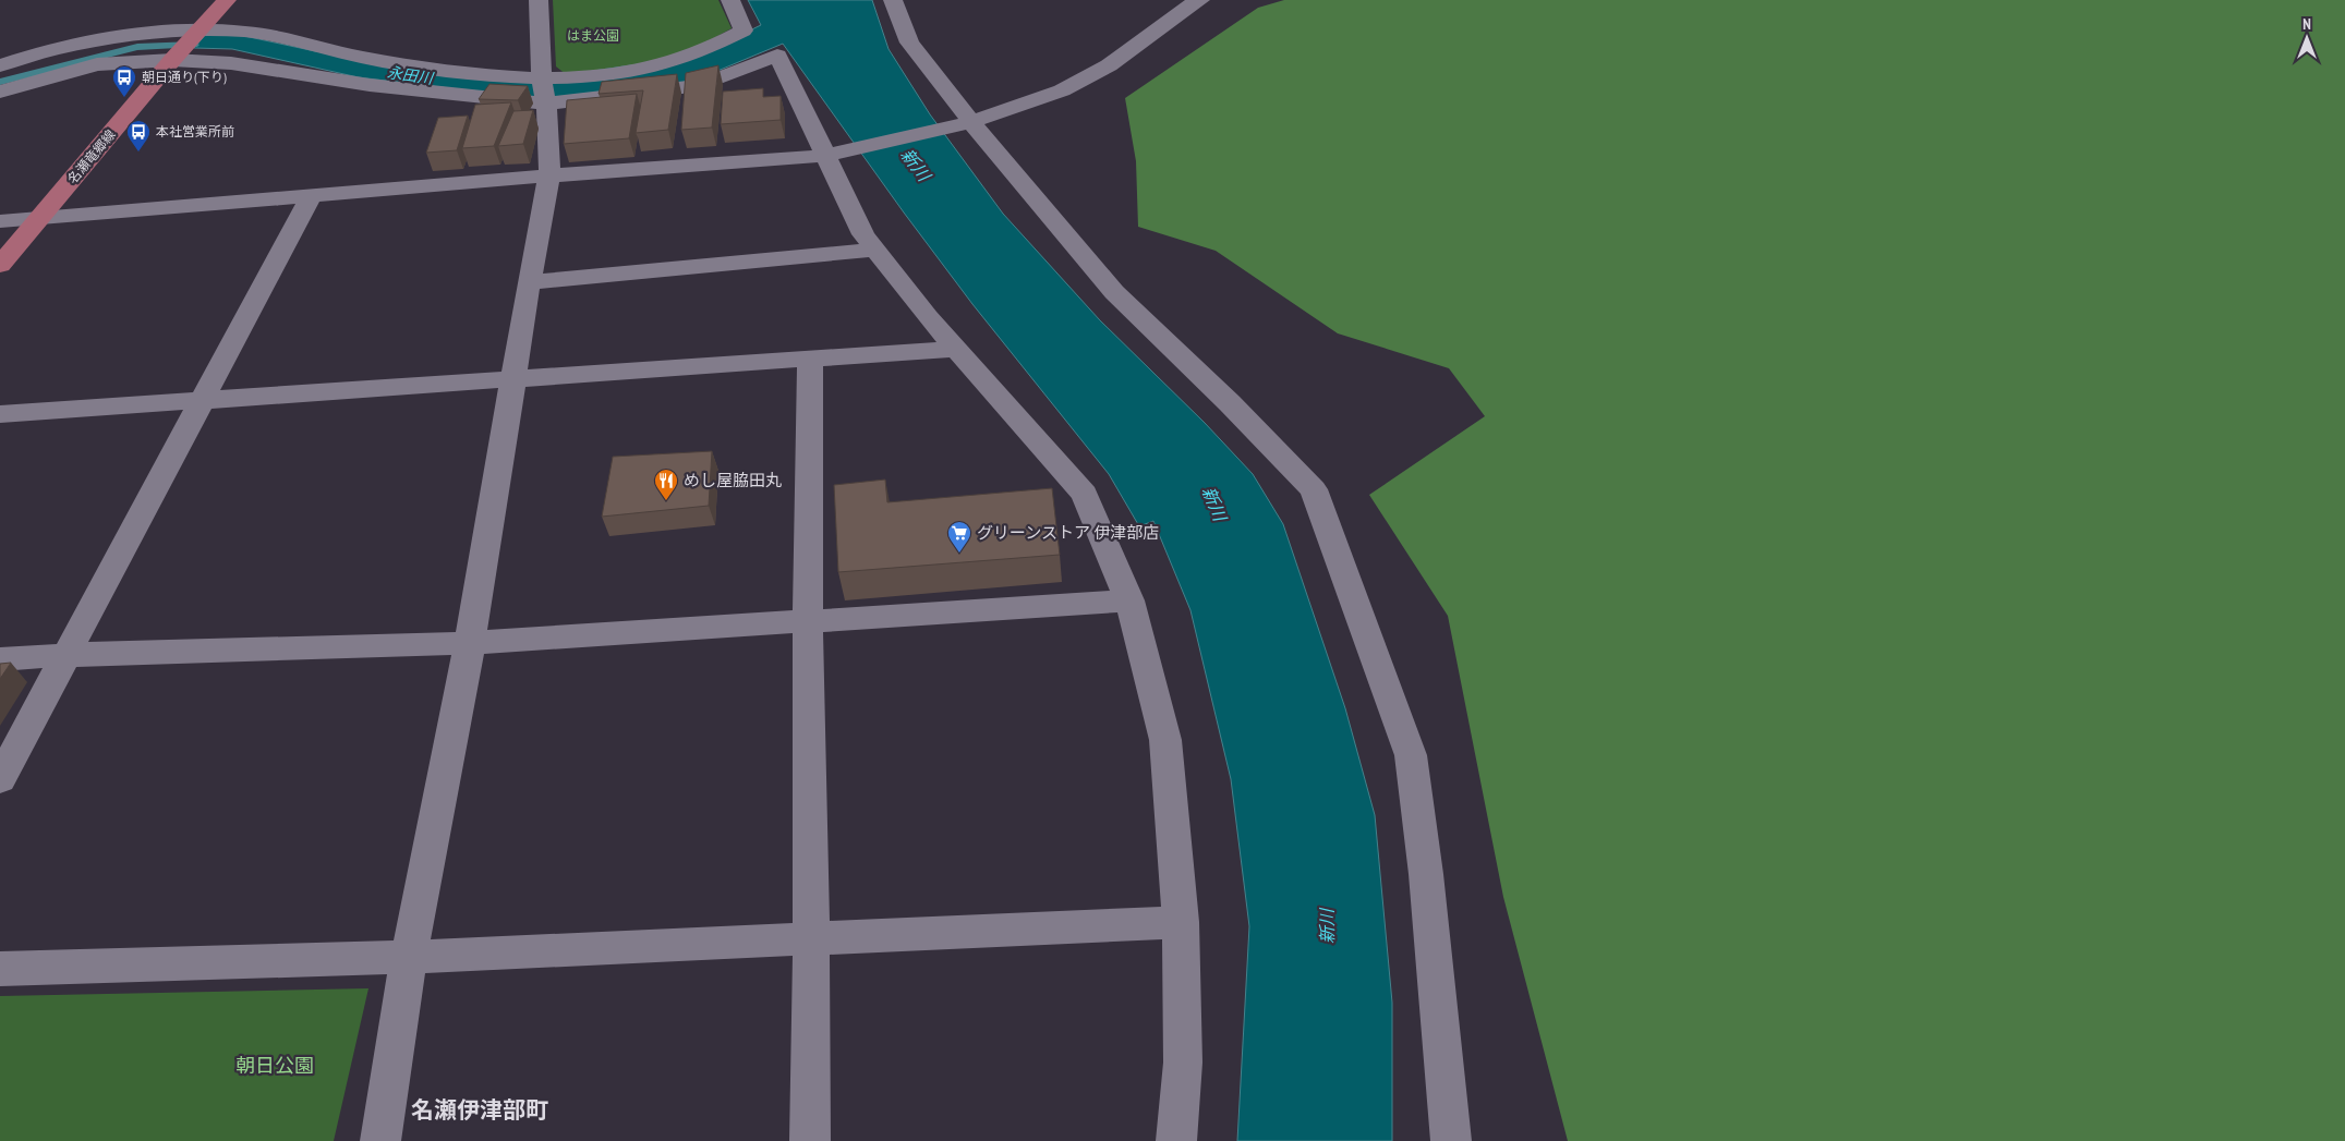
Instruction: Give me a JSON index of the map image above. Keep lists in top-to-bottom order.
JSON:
{
  "streets": {
    "main road": ["名瀬竜郷線"]
  },
  "districts": ["名瀬伊津部町"],
  "water": ["永田川", "新川"],
  "parks": ["はま公園", "朝日公園"],
  "places": {
    "bus stop": ["朝日通り(下り)", "本社営業所前"],
    "restaurant": ["めし屋脇田丸"],
    "supermarket": ["グリーンストア 伊津部店"]
  },
  "north": "top"
}
